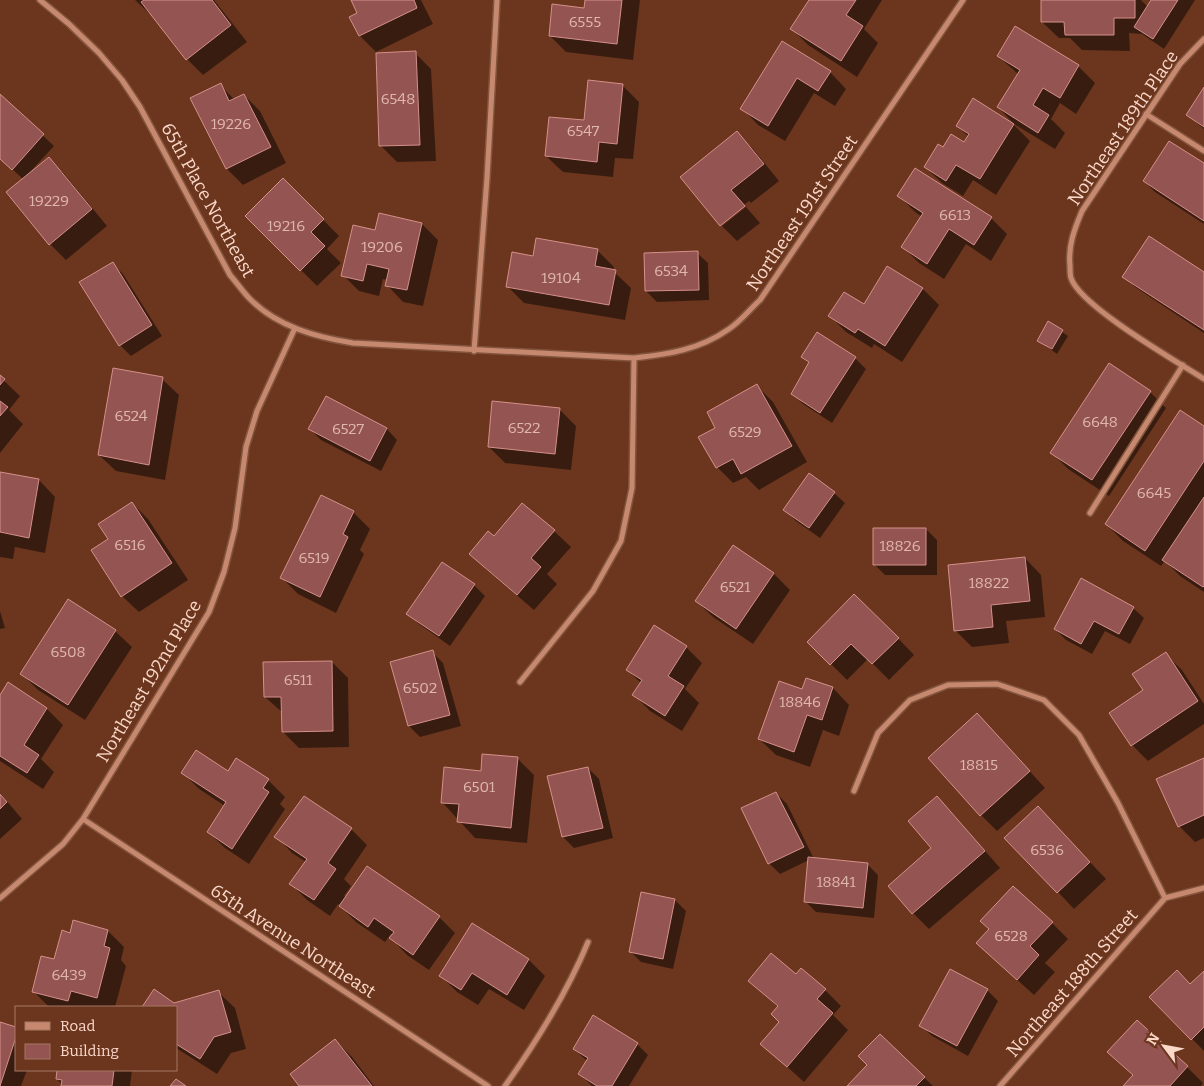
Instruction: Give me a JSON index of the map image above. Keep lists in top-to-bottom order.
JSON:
{
  "streets": {
    "street": [
      "Northeast 189th Place",
      "65th Place Northeast",
      "Northeast 191st Street",
      "Northeast 192nd Place",
      "65th Avenue Northeast",
      "Northeast 188th Street"
    ]
  },
  "crossings": [
    ["65th Place Northeast", "Northeast 191st Street"],
    ["65th Place Northeast", "Northeast 192nd Place"],
    ["Northeast 192nd Place", "65th Avenue Northeast"]
  ],
  "house_numbers": [
    "6555",
    "6548",
    "19226",
    "6547",
    "19229",
    "6613",
    "19216",
    "19206",
    "6534",
    "19104",
    "6524",
    "6648",
    "6522",
    "6527",
    "6529",
    "6645",
    "6516",
    "18826",
    "6519",
    "18822",
    "6521",
    "6508",
    "6511",
    "6502",
    "18846",
    "18815",
    "6501",
    "6536",
    "18841",
    "6528",
    "6439"
  ],
  "legend": ["Road", "Building"],
  "north": "top left"
}
